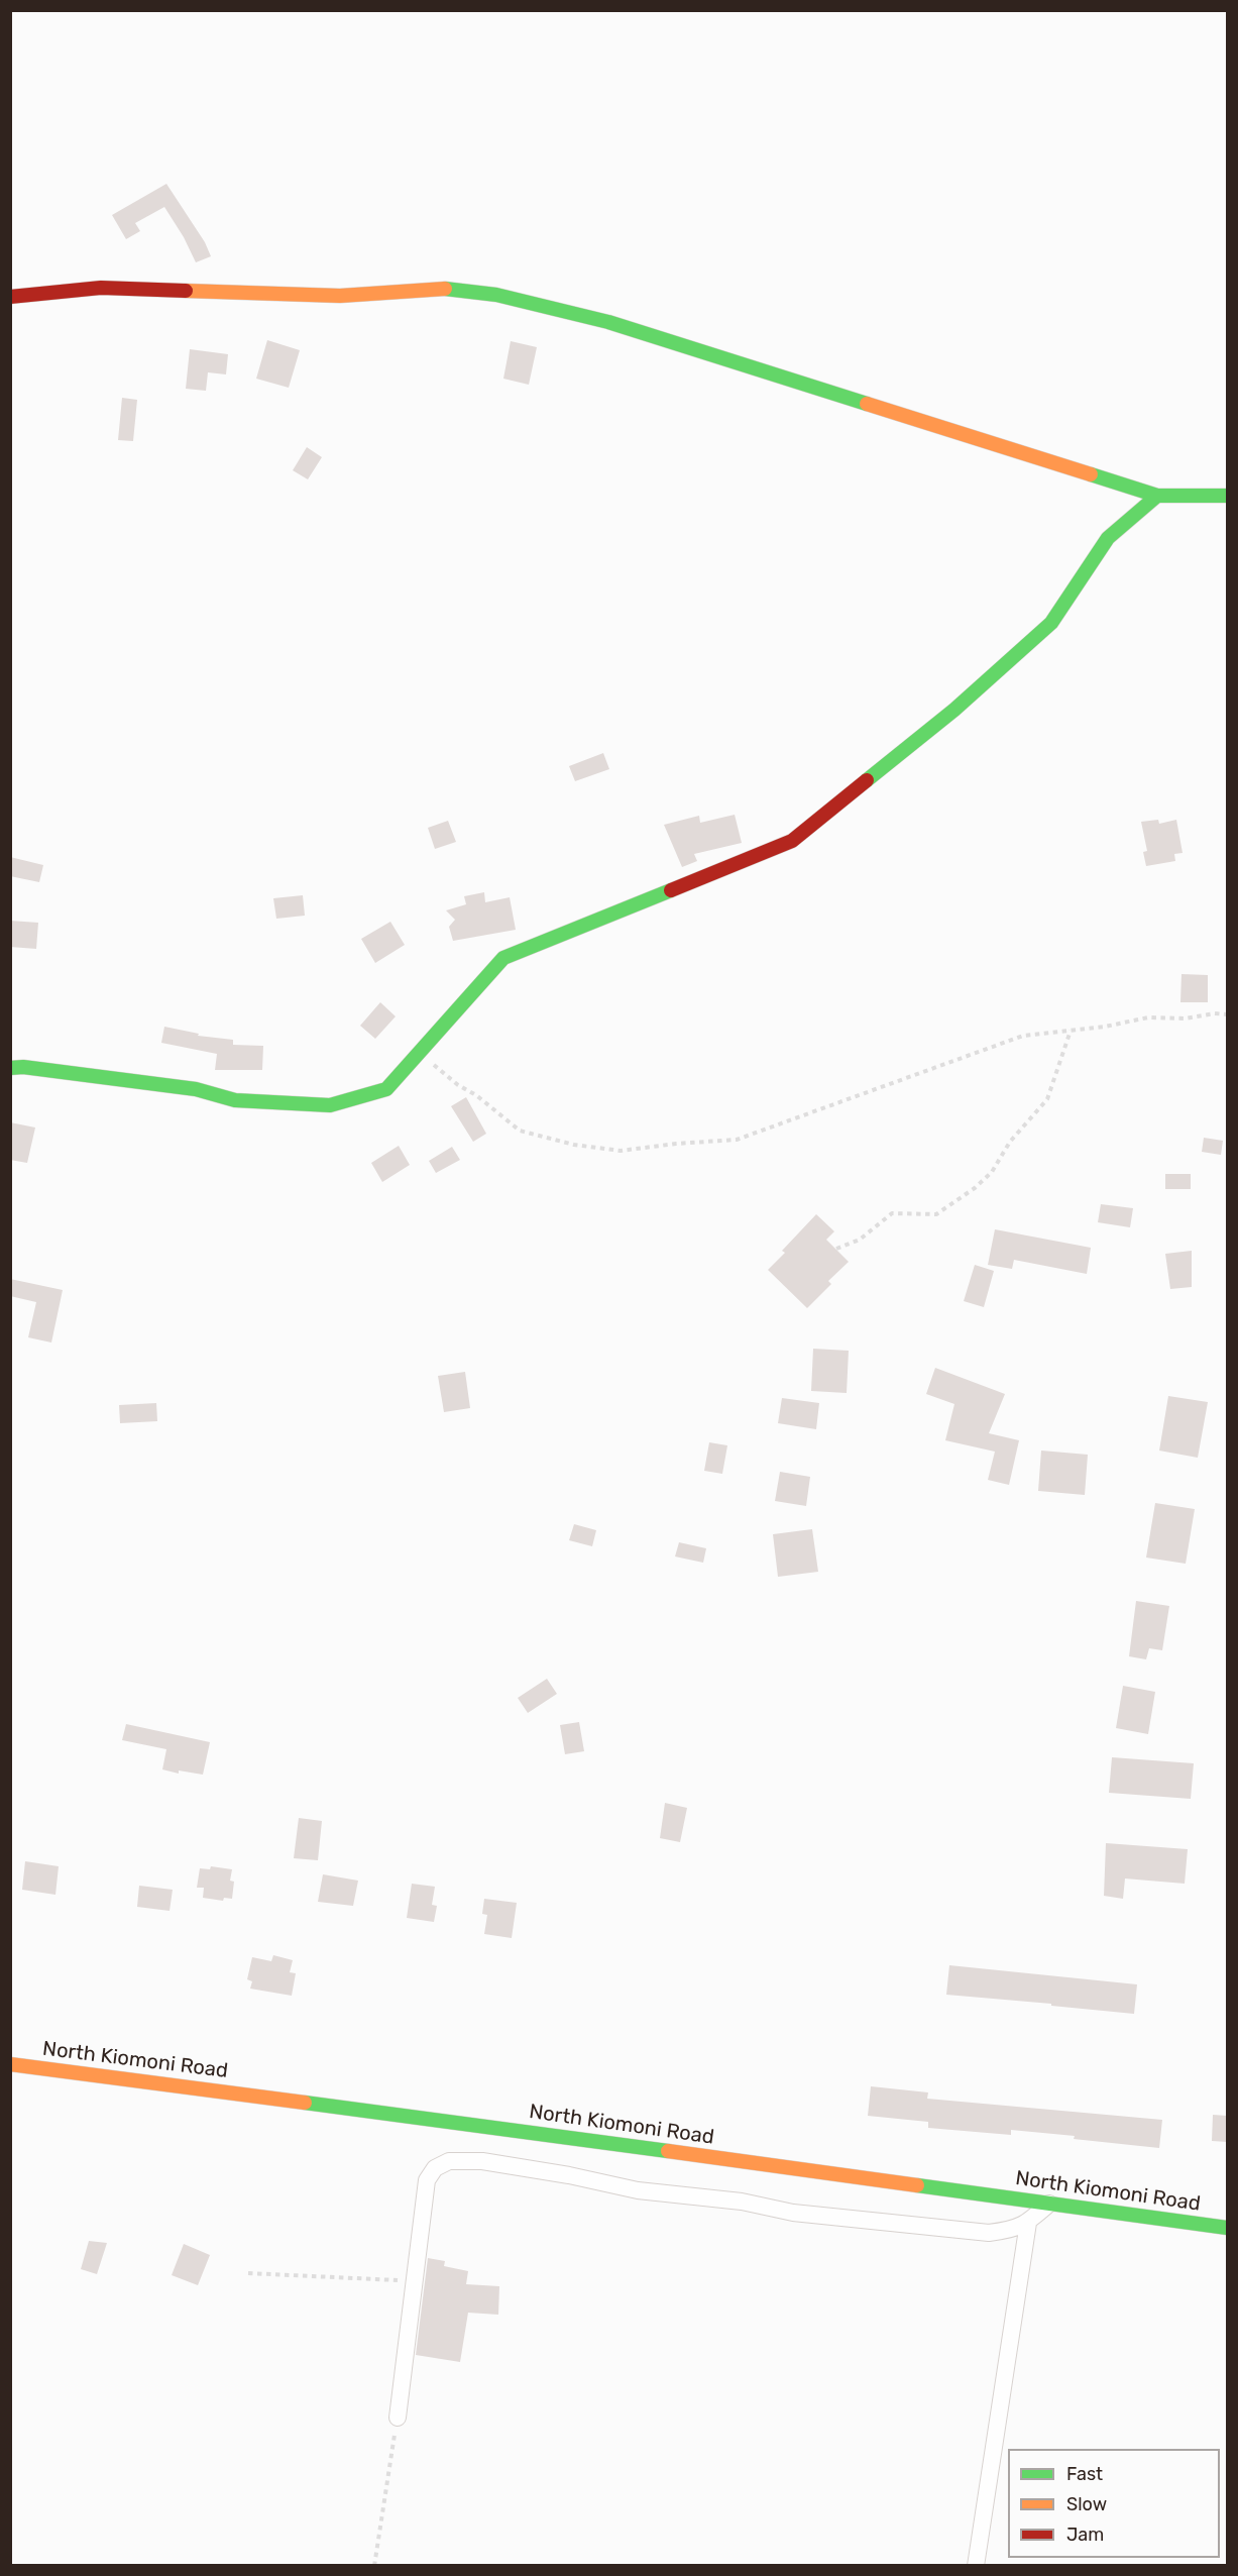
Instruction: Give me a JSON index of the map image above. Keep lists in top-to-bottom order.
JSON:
{
  "streets": {
    "street": ["North Kiomoni Road"]
  },
  "legend": ["Fast", "Slow", "Jam"]
}
